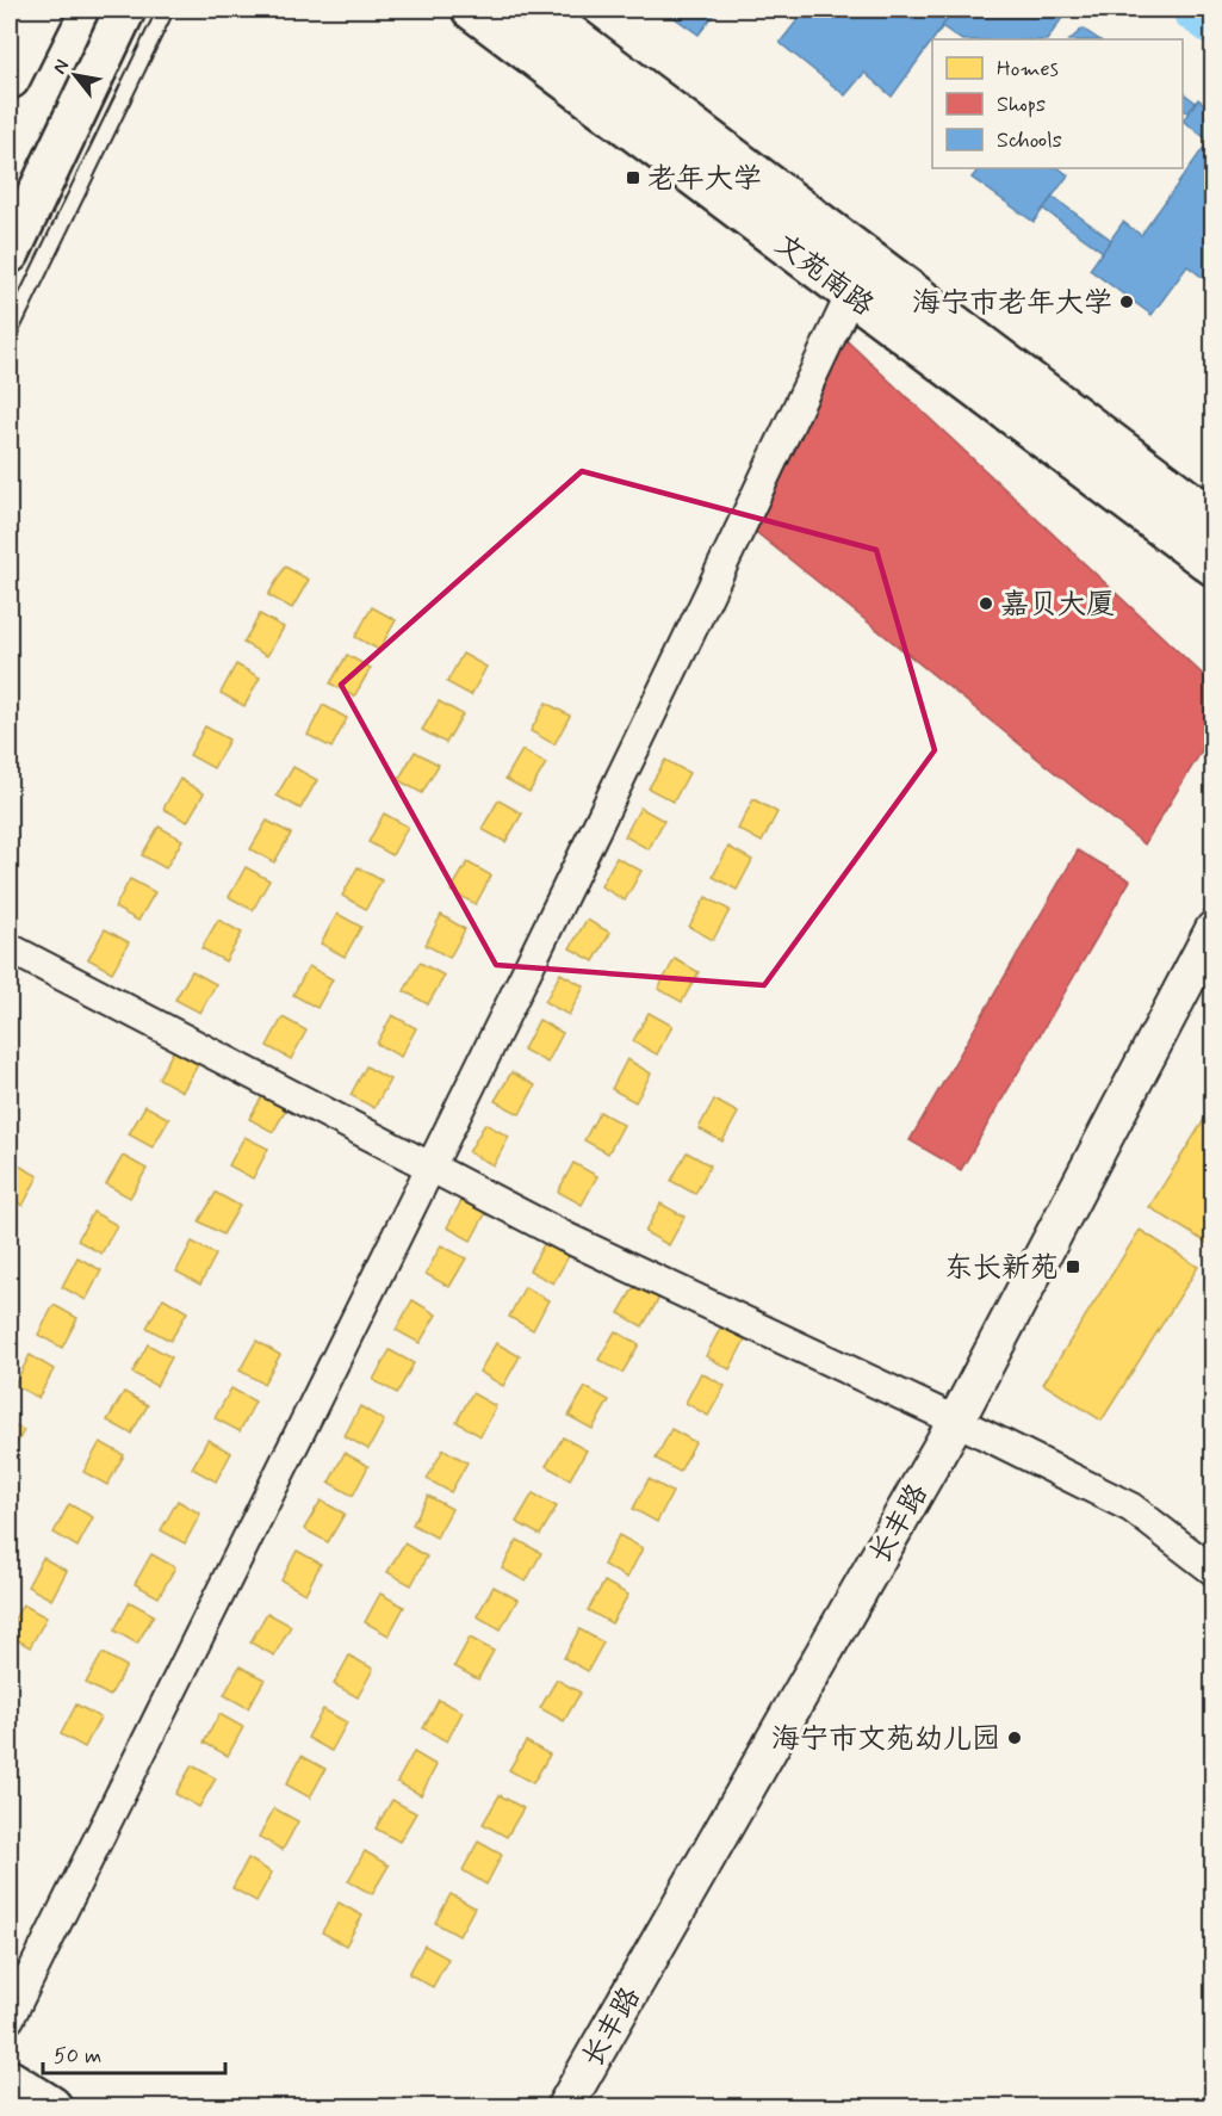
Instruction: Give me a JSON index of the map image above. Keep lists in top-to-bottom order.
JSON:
{
  "streets": {
    "main road": ["文苑南路"],
    "street": ["长丰路"]
  },
  "places": {
    "transit": ["老年大学", "东长新苑"],
    "other": ["海宁市老年大学", "嘉贝大厦", "海宁市文苑幼儿园"]
  },
  "legend": ["Homes", "Shops", "Schools"],
  "scale_bar": "50 m",
  "north": "top left"
}
